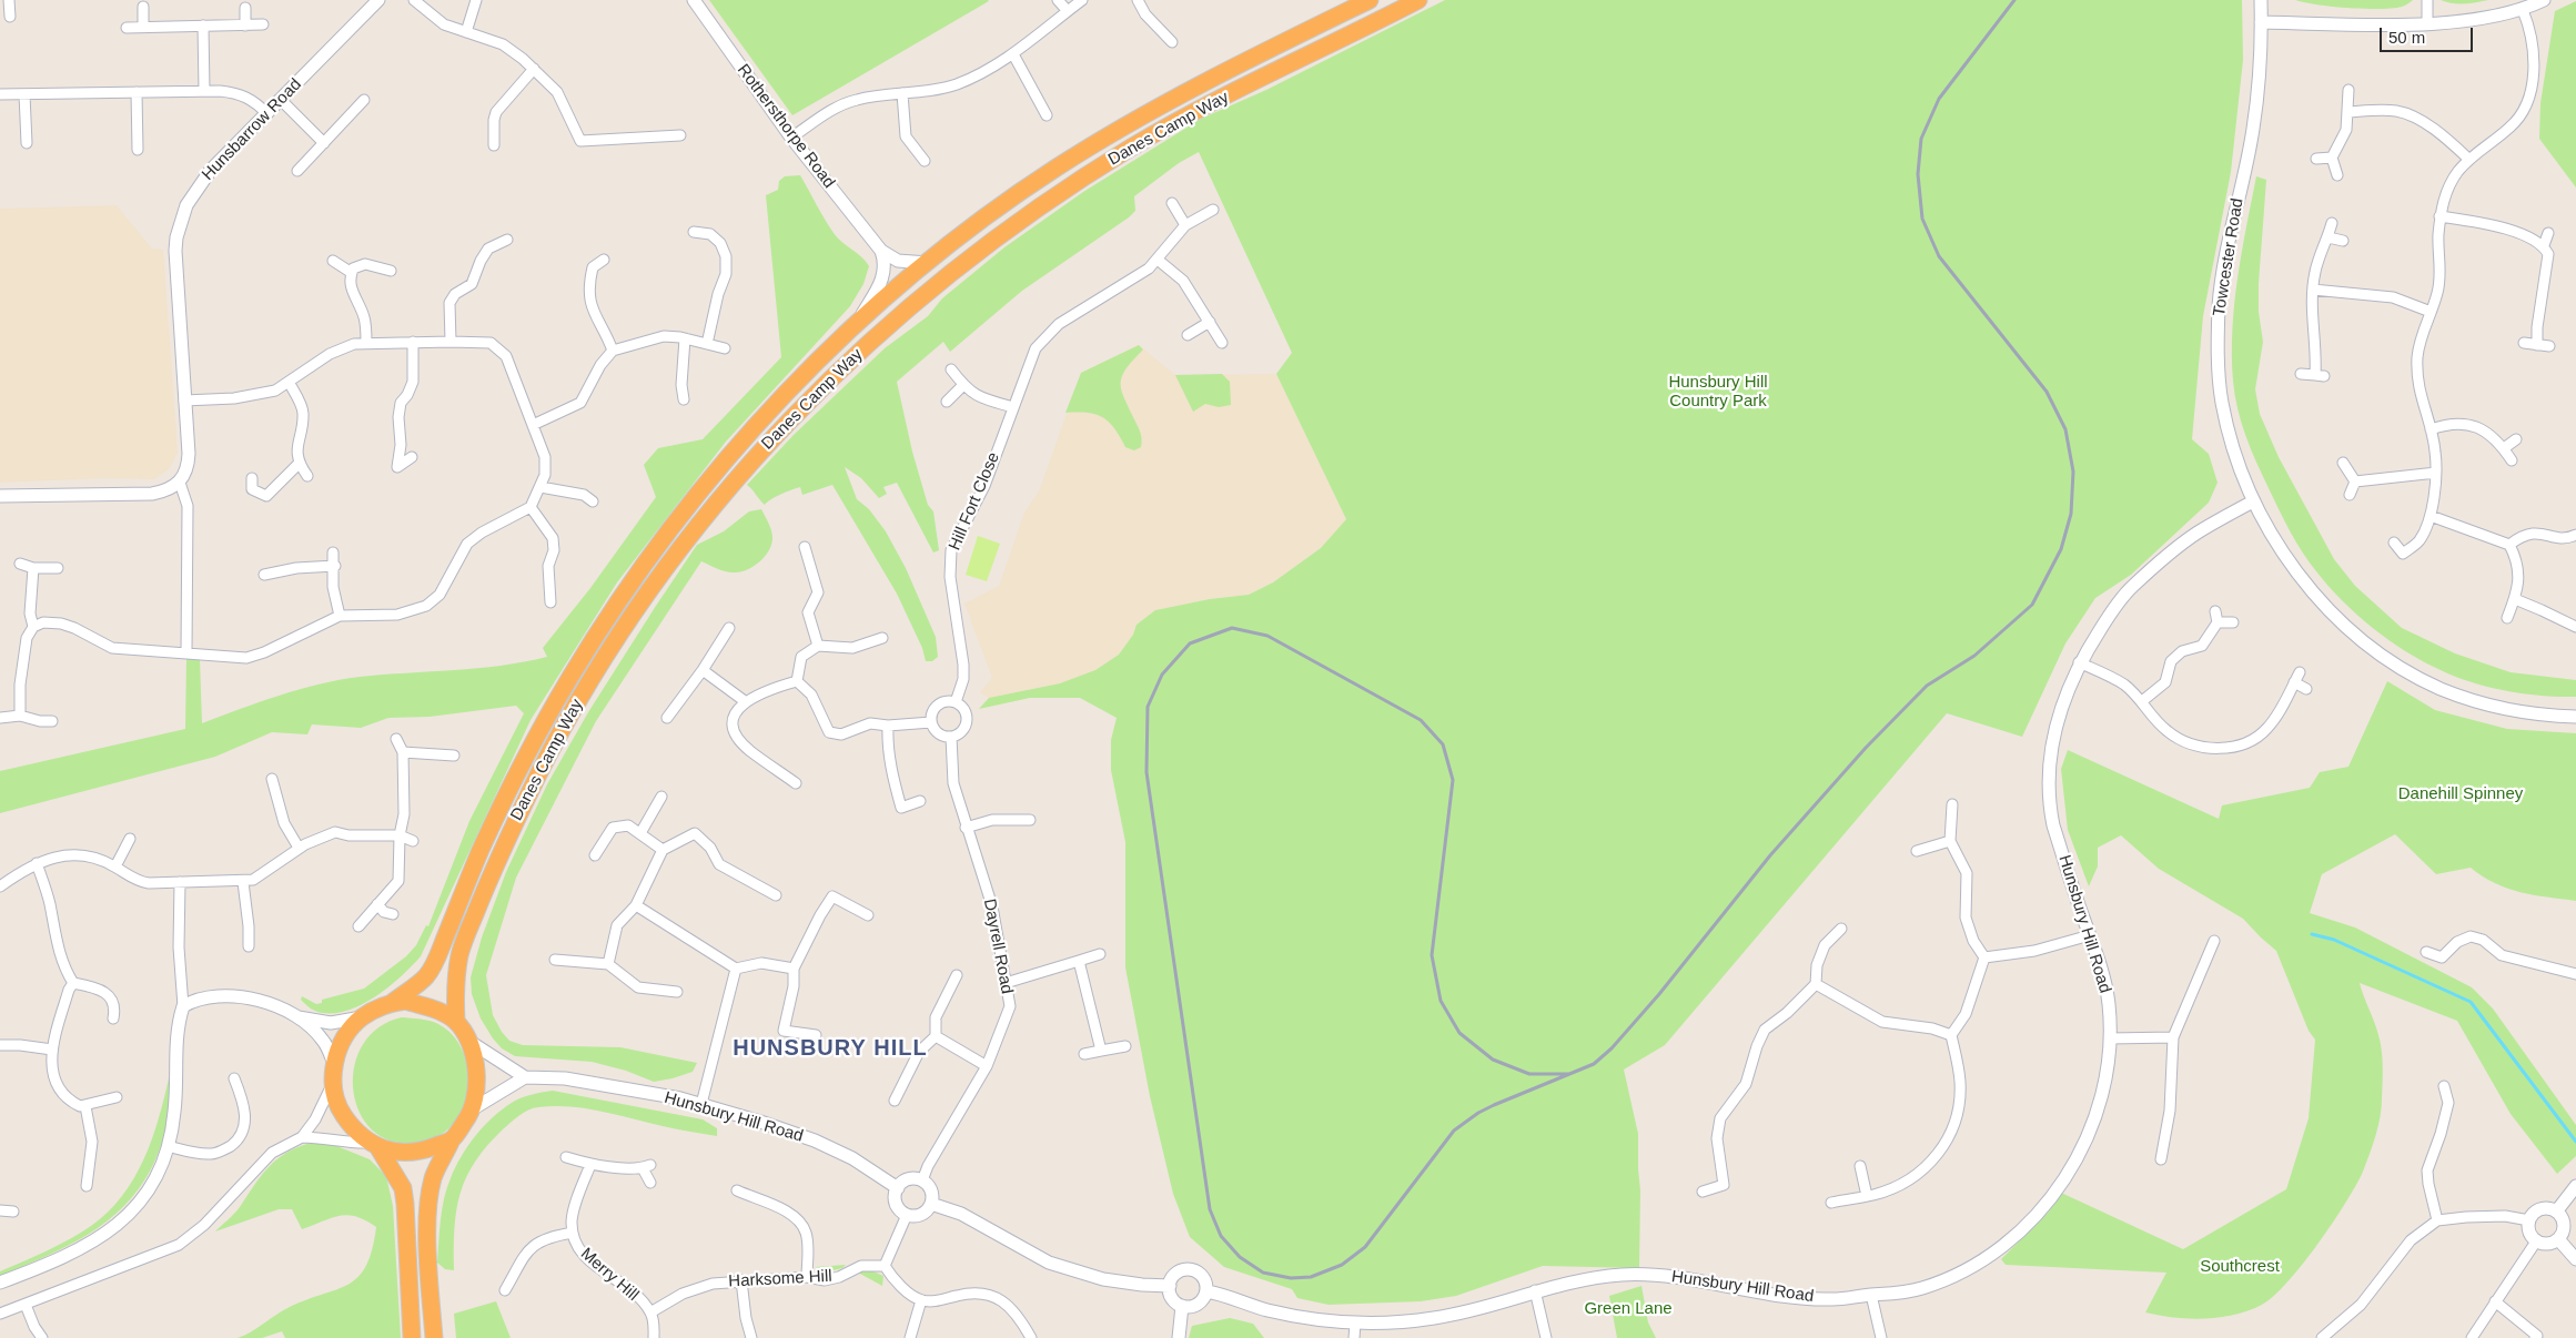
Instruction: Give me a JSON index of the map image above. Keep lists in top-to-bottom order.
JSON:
{
  "streets": {
    "highway": ["Danes Camp Way"],
    "street": [
      "Rothersthorpe Road",
      "Hunsbarrow Road",
      "Towcester Road",
      "Hill Fort Close",
      "Hunsbury Hill Road",
      "Dayrell Road",
      "Merry Hill",
      "Harksome Hill"
    ]
  },
  "crossings": [
    ["Rothersthorpe Road", "Danes Camp Way"],
    ["Towcester Road", "Hunsbury Hill Road"],
    ["Hill Fort Close", "Dayrell Road"],
    ["Hunsbury Hill Road", "Dayrell Road"],
    ["Merry Hill", "Harksome Hill"]
  ],
  "districts": ["HUNSBURY HILL"],
  "parks": [
    "Hunsbury Hill Country Park",
    "Danehill Spinney",
    "Southcrest",
    "Green Lane"
  ],
  "scale_bar": "50 m"
}
